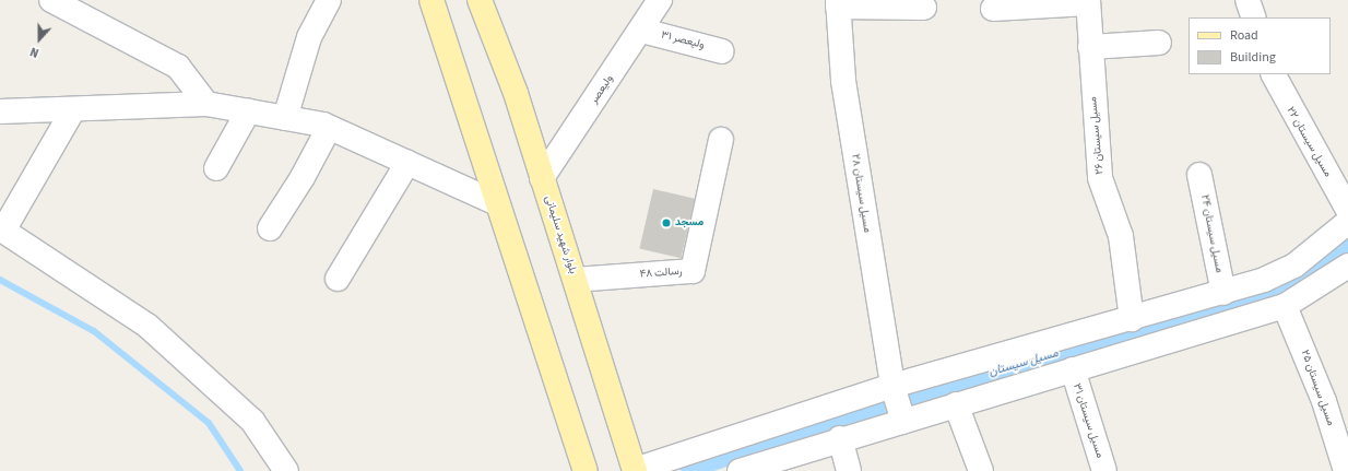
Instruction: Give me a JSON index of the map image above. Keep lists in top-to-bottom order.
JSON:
{
  "streets": {
    "main road": ["بلوار شهید سلیمانی"],
    "street": [
      "ولیعصر ۳۱",
      "ولیعصر",
      "مسیل سیستان ۲۶",
      "مسیل سیستان ۲۲",
      "مسیل سیستان ۲۸",
      "مسیل سیستان ۲۴",
      "رسالت ۴۸",
      "مسیل سیستان ۲۵",
      "مسیل سیستان ۳۱"
    ]
  },
  "crossings": [
    ["ولیعصر ۳۱", "ولیعصر"],
    ["ولیعصر", "بلوار شهید سلیمانی"],
    ["بلوار شهید سلیمانی", "رسالت ۴۸"]
  ],
  "water": ["مسیل سیستان"],
  "places": ["مسجد"],
  "legend": ["Road", "Building"],
  "north": "bottom"
}
